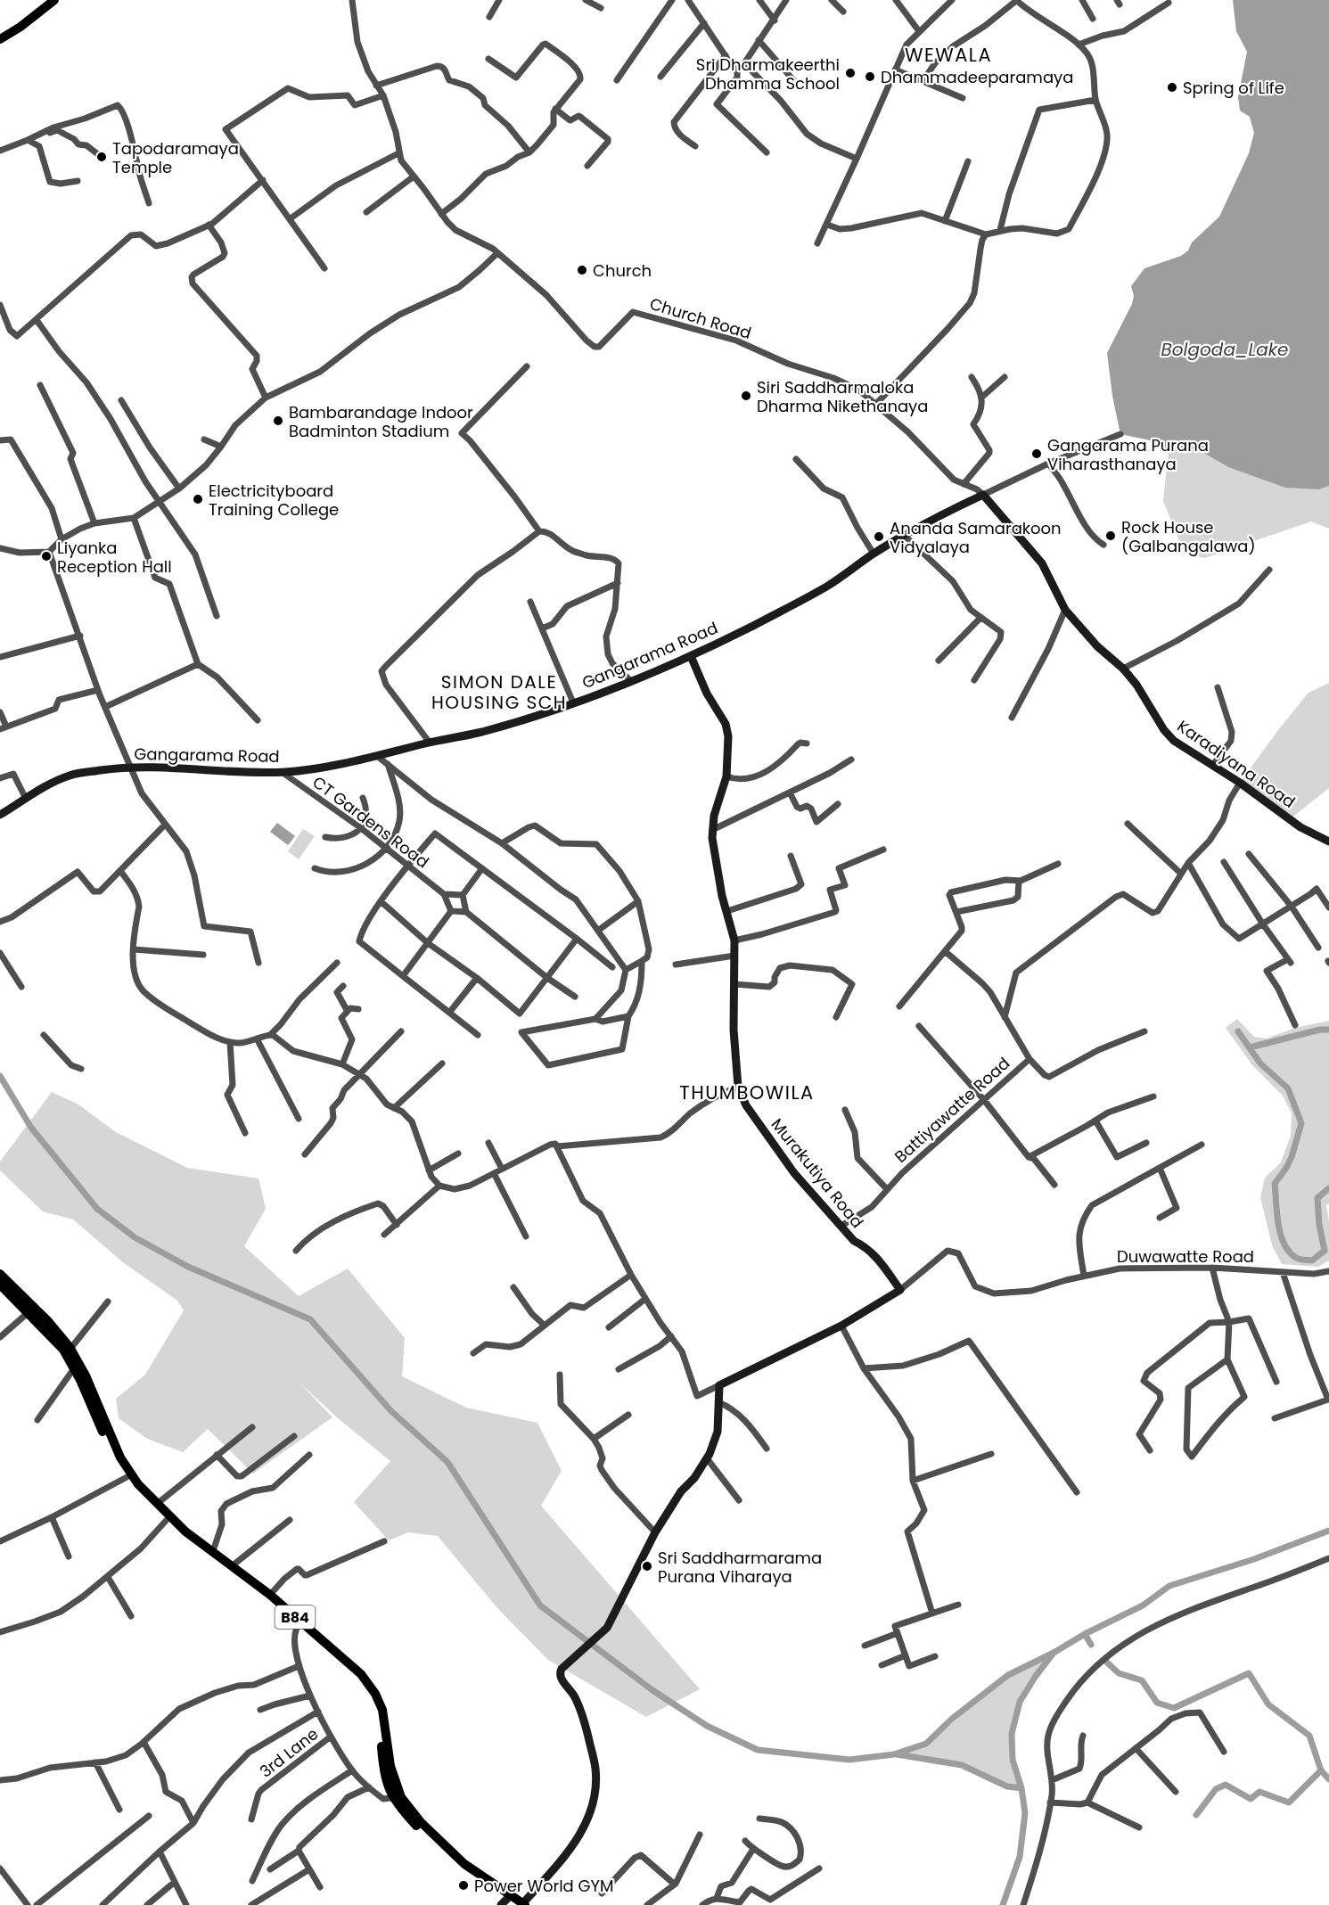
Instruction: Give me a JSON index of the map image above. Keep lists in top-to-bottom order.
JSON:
{
  "streets": {
    "main road": ["B84"],
    "street": [
      "Church Road",
      "Gangarama Road",
      "Karadiyana Road",
      "CT Gardens Road",
      "Battiyawatte Road",
      "Murakutiya Road",
      "Duwawatte Road",
      "3rd Lane"
    ]
  },
  "crossings": [
    ["Church Road", "Gangarama Road"],
    ["Church Road", "Karadiyana Road"],
    ["Gangarama Road", "Karadiyana Road"],
    ["Gangarama Road", "CT Gardens Road"],
    ["Gangarama Road", "Murakutiya Road"],
    ["Battiyawatte Road", "Murakutiya Road"],
    ["Murakutiya Road", "Duwawatte Road"]
  ],
  "districts": ["WEWALA", "SIMON DALE HOUSING SCH", "THUMBOWILA"],
  "water": ["Bolgoda_Lake"],
  "places": [
    "Sri Dharmakeerthi Dhamma School",
    "Dhammadeeparamaya",
    "Spring of Life",
    "Tapodaramaya Temple",
    "Church",
    "Siri Saddharmaloka Dharma Nikethanaya",
    "Bambarandage Indoor Badminton Stadium",
    "Gangarama Purana Viharasthanaya",
    "Electricityboard Training College",
    "Rock House (Galbangalawa)",
    "Ananda Samarakoon Vidyalaya",
    "Liyanka Reception Hall",
    "Sri Saddharmarama Purana Viharaya",
    "Power World GYM"
  ]
}
